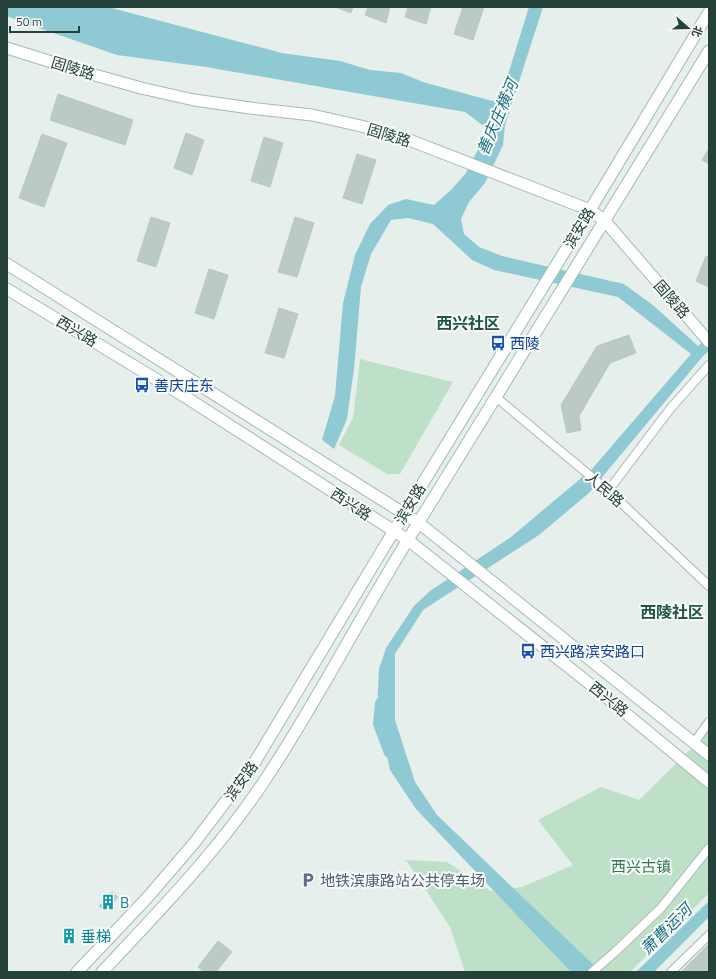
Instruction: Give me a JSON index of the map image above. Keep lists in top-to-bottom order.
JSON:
{
  "streets": {
    "main road": ["固陵路", "滨安路", "西兴路"],
    "street": ["人民路"]
  },
  "crossings": [
    ["固陵路", "滨安路"],
    ["滨安路", "西兴路"],
    ["滨安路", "人民路"]
  ],
  "districts": ["西兴社区", "西陵社区"],
  "water": ["善庆庄横河", "萧曹运河"],
  "parks": ["西兴古镇"],
  "places": {
    "bus stop": ["西陵", "善庆庄东", "西兴路滨安路口"],
    "parking": ["地铁滨康路站公共停车场"],
    "building": ["B", "垂梯"]
  },
  "scale_bar": "50 m",
  "north": "right"
}
